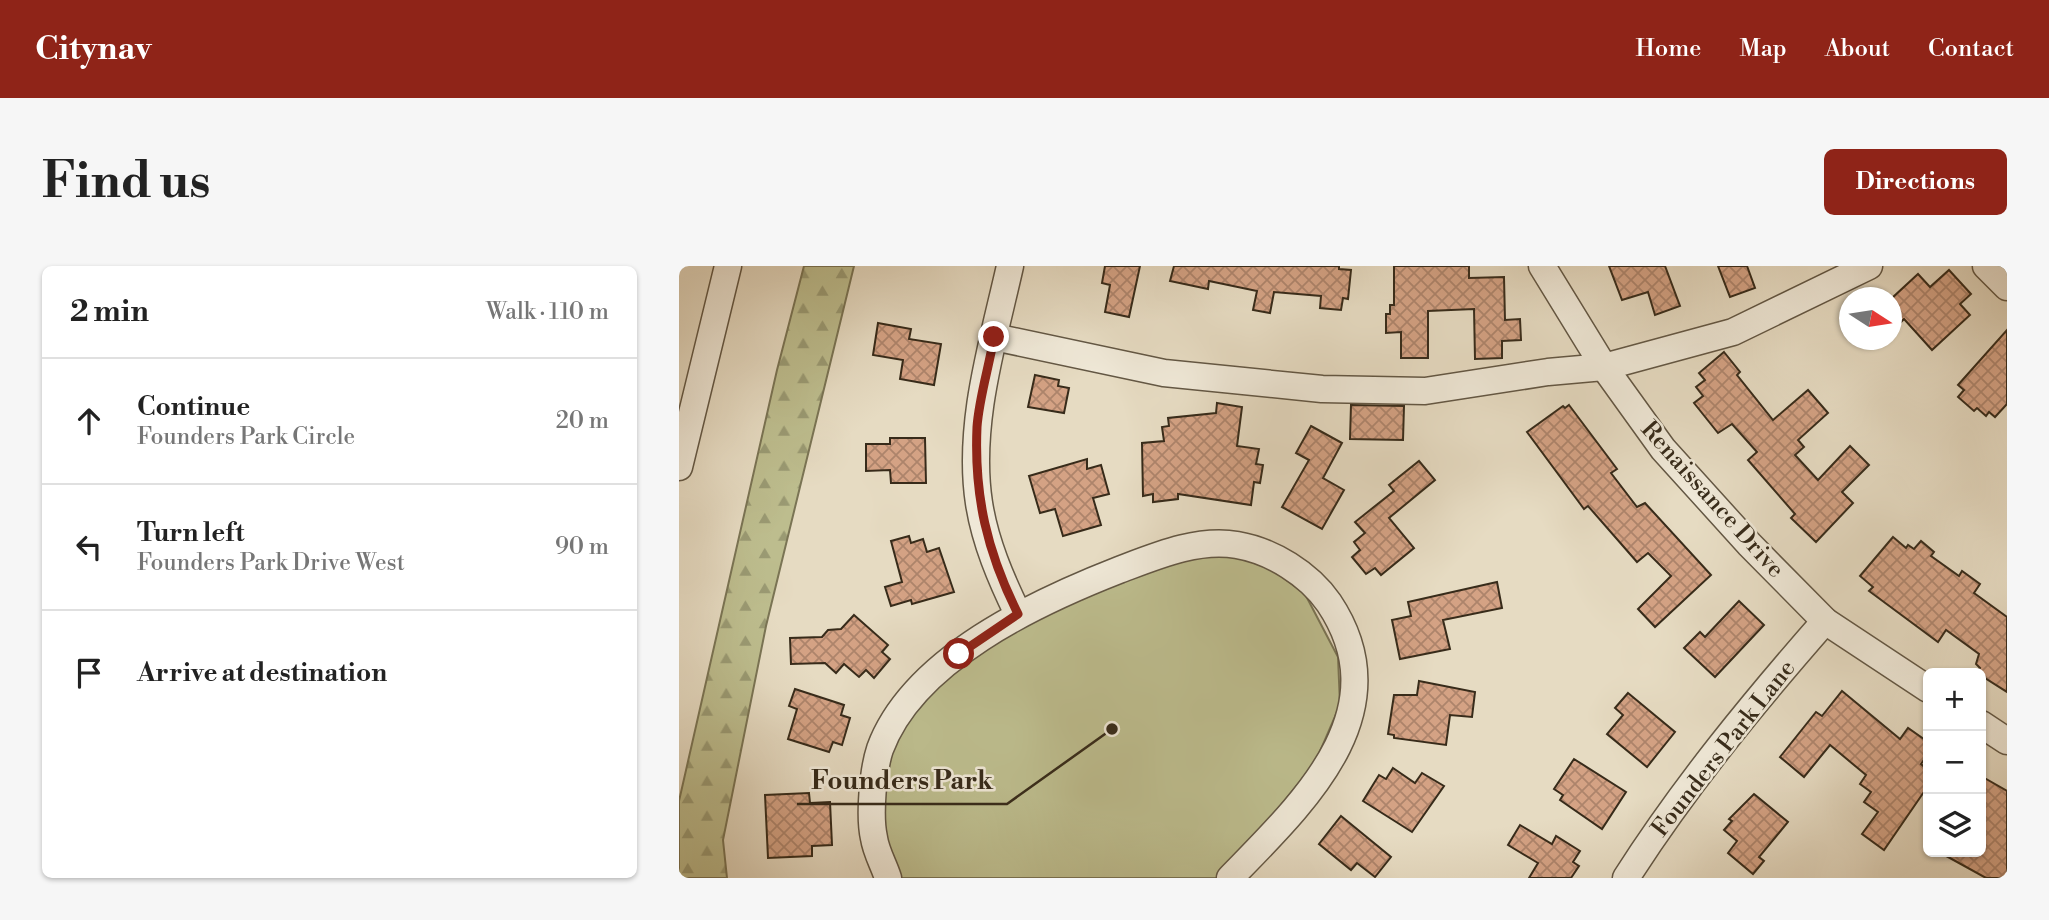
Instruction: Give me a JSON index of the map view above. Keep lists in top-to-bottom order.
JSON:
{
  "streets": {
    "street": ["Renaissance Drive", "Founders Park Lane"]
  },
  "crossings": [
    ["Renaissance Drive", "Founders Park Lane"]
  ],
  "places": ["Founders Park"],
  "north": "right",
  "page": {
    "header": "Citynav",
    "nav": [
      "Home",
      "Map",
      "About",
      "Contact"
    ],
    "buttons": "Directions",
    "title": "Find us",
    "heading": ["2 min", "Walk · 110 m"],
    "list": [
      ["Continue", "Founders Park Circle", "20 m"],
      ["Turn left", "Founders Park Drive West", "90 m"],
      "Arrive at destination"
    ],
    "map_buttons": ["+", "−"]
  }
}
